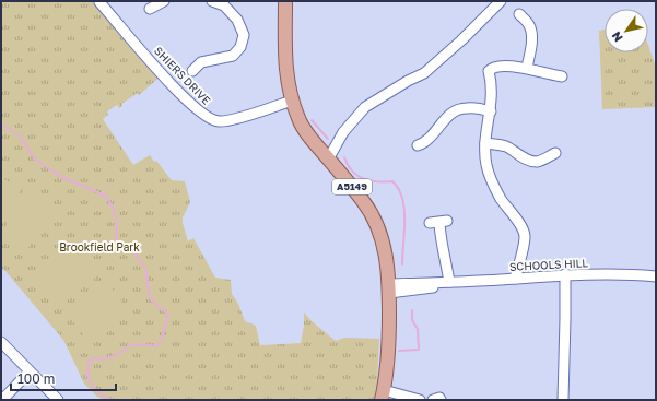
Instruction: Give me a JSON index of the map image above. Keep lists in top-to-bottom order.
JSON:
{
  "streets": {
    "main road": ["A5149"],
    "street": ["SHIERS DRIVE", "SCHOOLS HILL"]
  },
  "crossings": [
    ["SHIERS DRIVE", "A5149"],
    ["A5149", "SCHOOLS HILL"]
  ],
  "parks": ["Brookfield Park"],
  "scale_bar": "100 m",
  "north": "bottom left"
}
